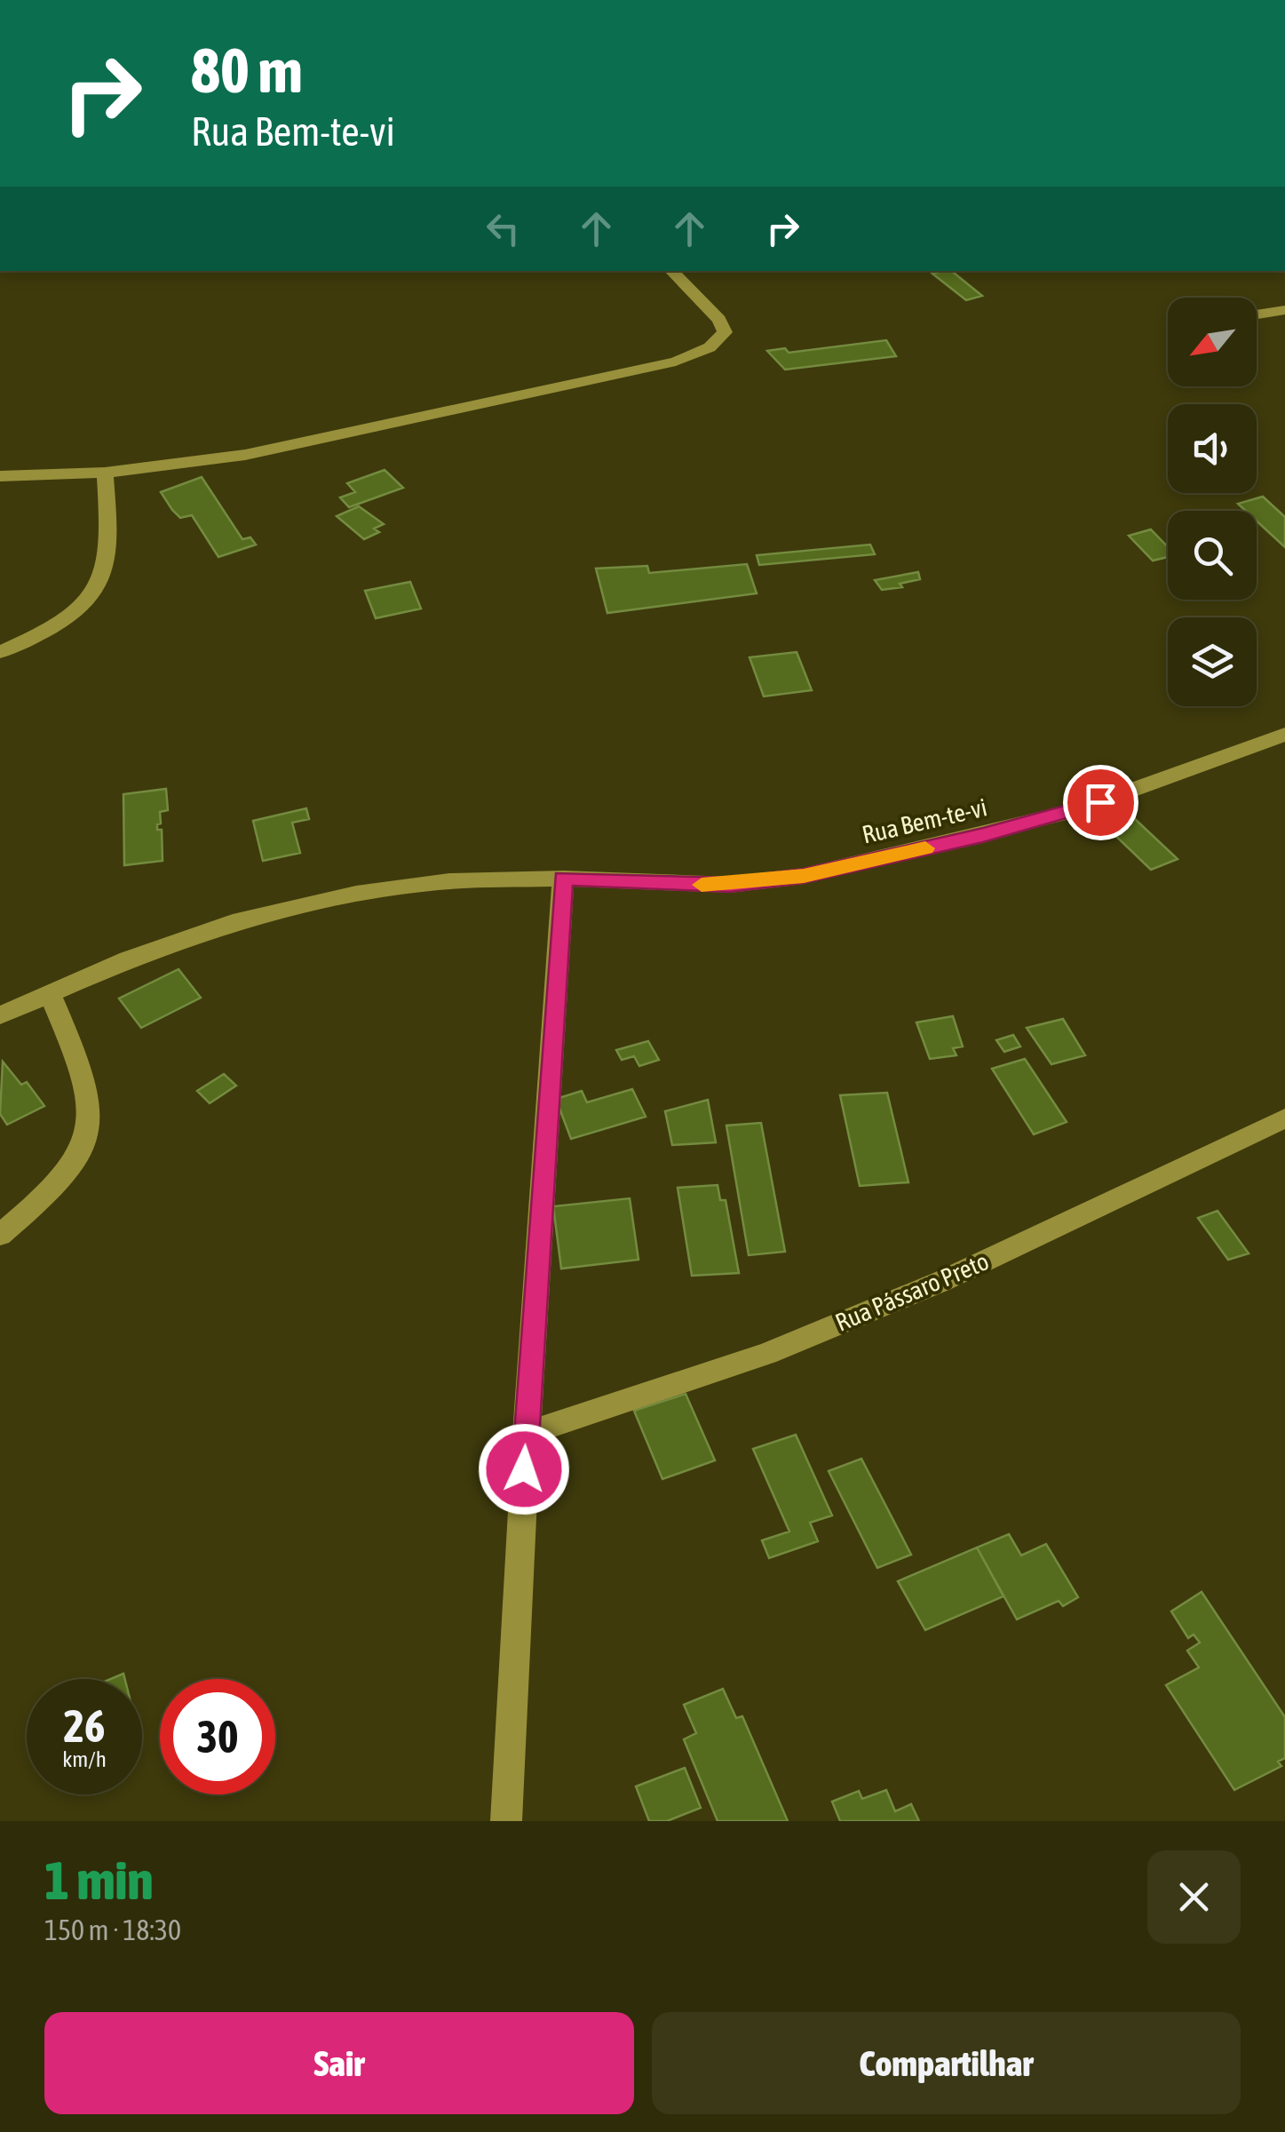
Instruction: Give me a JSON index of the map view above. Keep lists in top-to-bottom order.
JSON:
{
  "streets": {
    "street": ["Rua Bem-te-vi", "Rua Pássaro Preto"]
  },
  "north": "bottom left",
  "page": {
    "turn": ["80 m", "Rua Bem-te-vi"],
    "speed": "26 km/h",
    "limit": "30",
    "heading": ["1 min", "150 m · 18:30"],
    "buttons": ["Sair", "Compartilhar"]
  }
}
